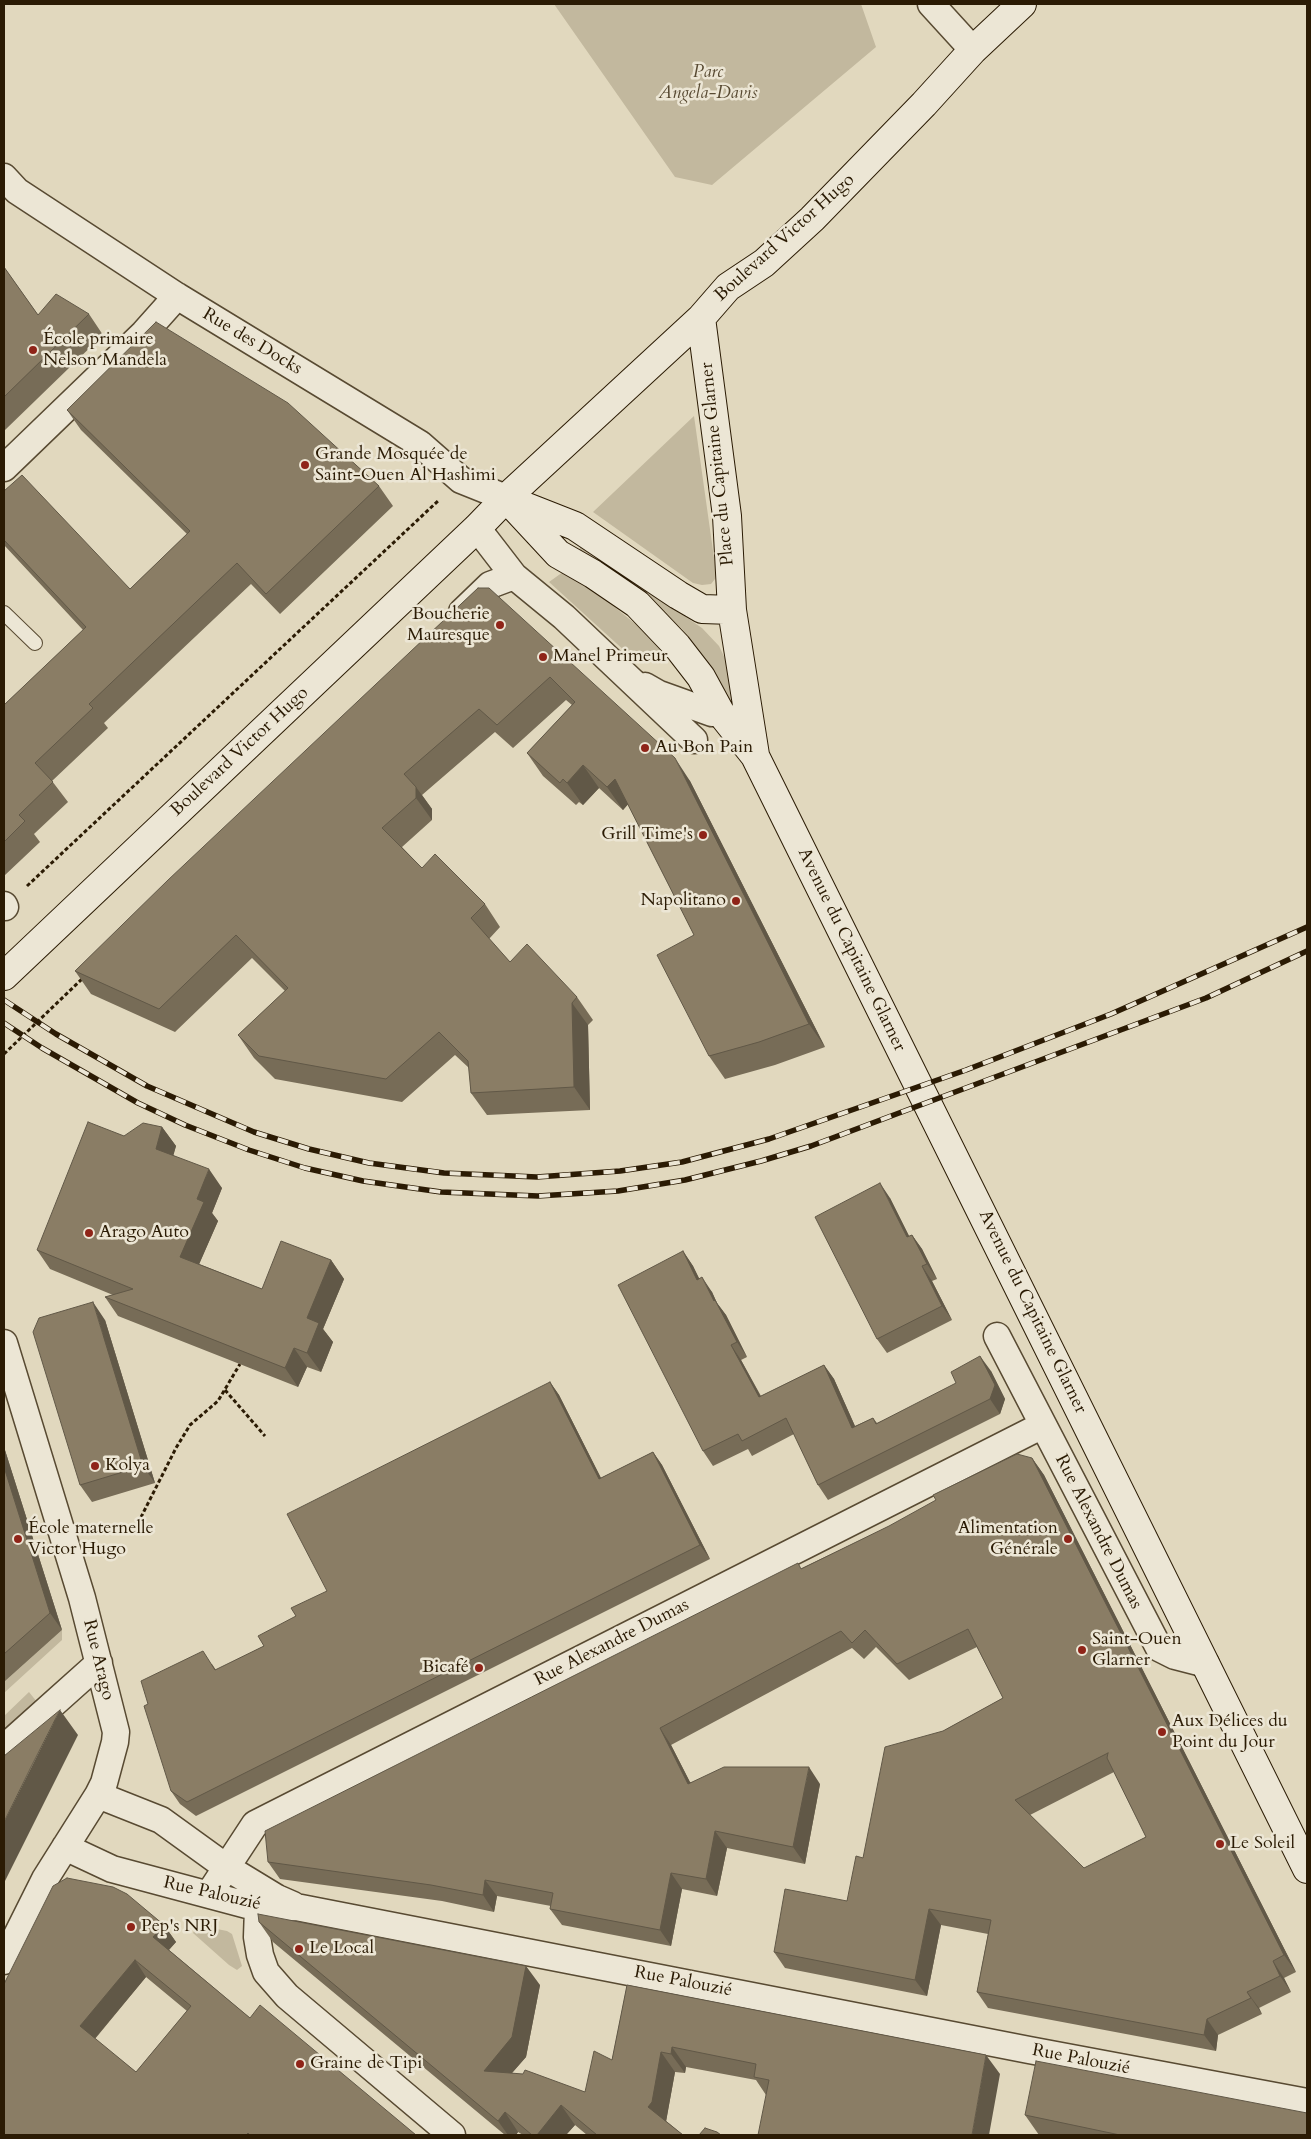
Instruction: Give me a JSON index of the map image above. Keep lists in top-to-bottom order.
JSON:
{
  "streets": {
    "street": [
      "Boulevard Victor Hugo",
      "Rue des Docks",
      "Place du Capitaine Glarner",
      "Avenue du Capitaine Glarner",
      "Rue Alexandre Dumas",
      "Rue Arago",
      "Rue Palouzié"
    ]
  },
  "crossings": [
    ["Boulevard Victor Hugo", "Rue des Docks"],
    ["Boulevard Victor Hugo", "Place du Capitaine Glarner"],
    ["Place du Capitaine Glarner", "Avenue du Capitaine Glarner"],
    ["Avenue du Capitaine Glarner", "Rue Alexandre Dumas"],
    ["Rue Alexandre Dumas", "Rue Palouzié"],
    ["Rue Arago", "Rue Palouzié"]
  ],
  "parks": ["Parc Angela-Davis"],
  "places": [
    "École primaire Nelson Mandela",
    "Grande Mosquée de Saint-Ouen Al Hashimi",
    "Boucherie Mauresque",
    "Manel Primeur",
    "Au Bon Pain",
    "Grill Time's",
    "Napolitano",
    "Arago Auto",
    "Kolya",
    "École maternelle Victor Hugo",
    "Alimentation Générale",
    "Saint-Ouen Glarner",
    "Bicafé",
    "Aux Délices du Point du Jour",
    "Le Soleil",
    "Pep's NRJ",
    "Le Local",
    "Graine de Tipi"
  ]
}
